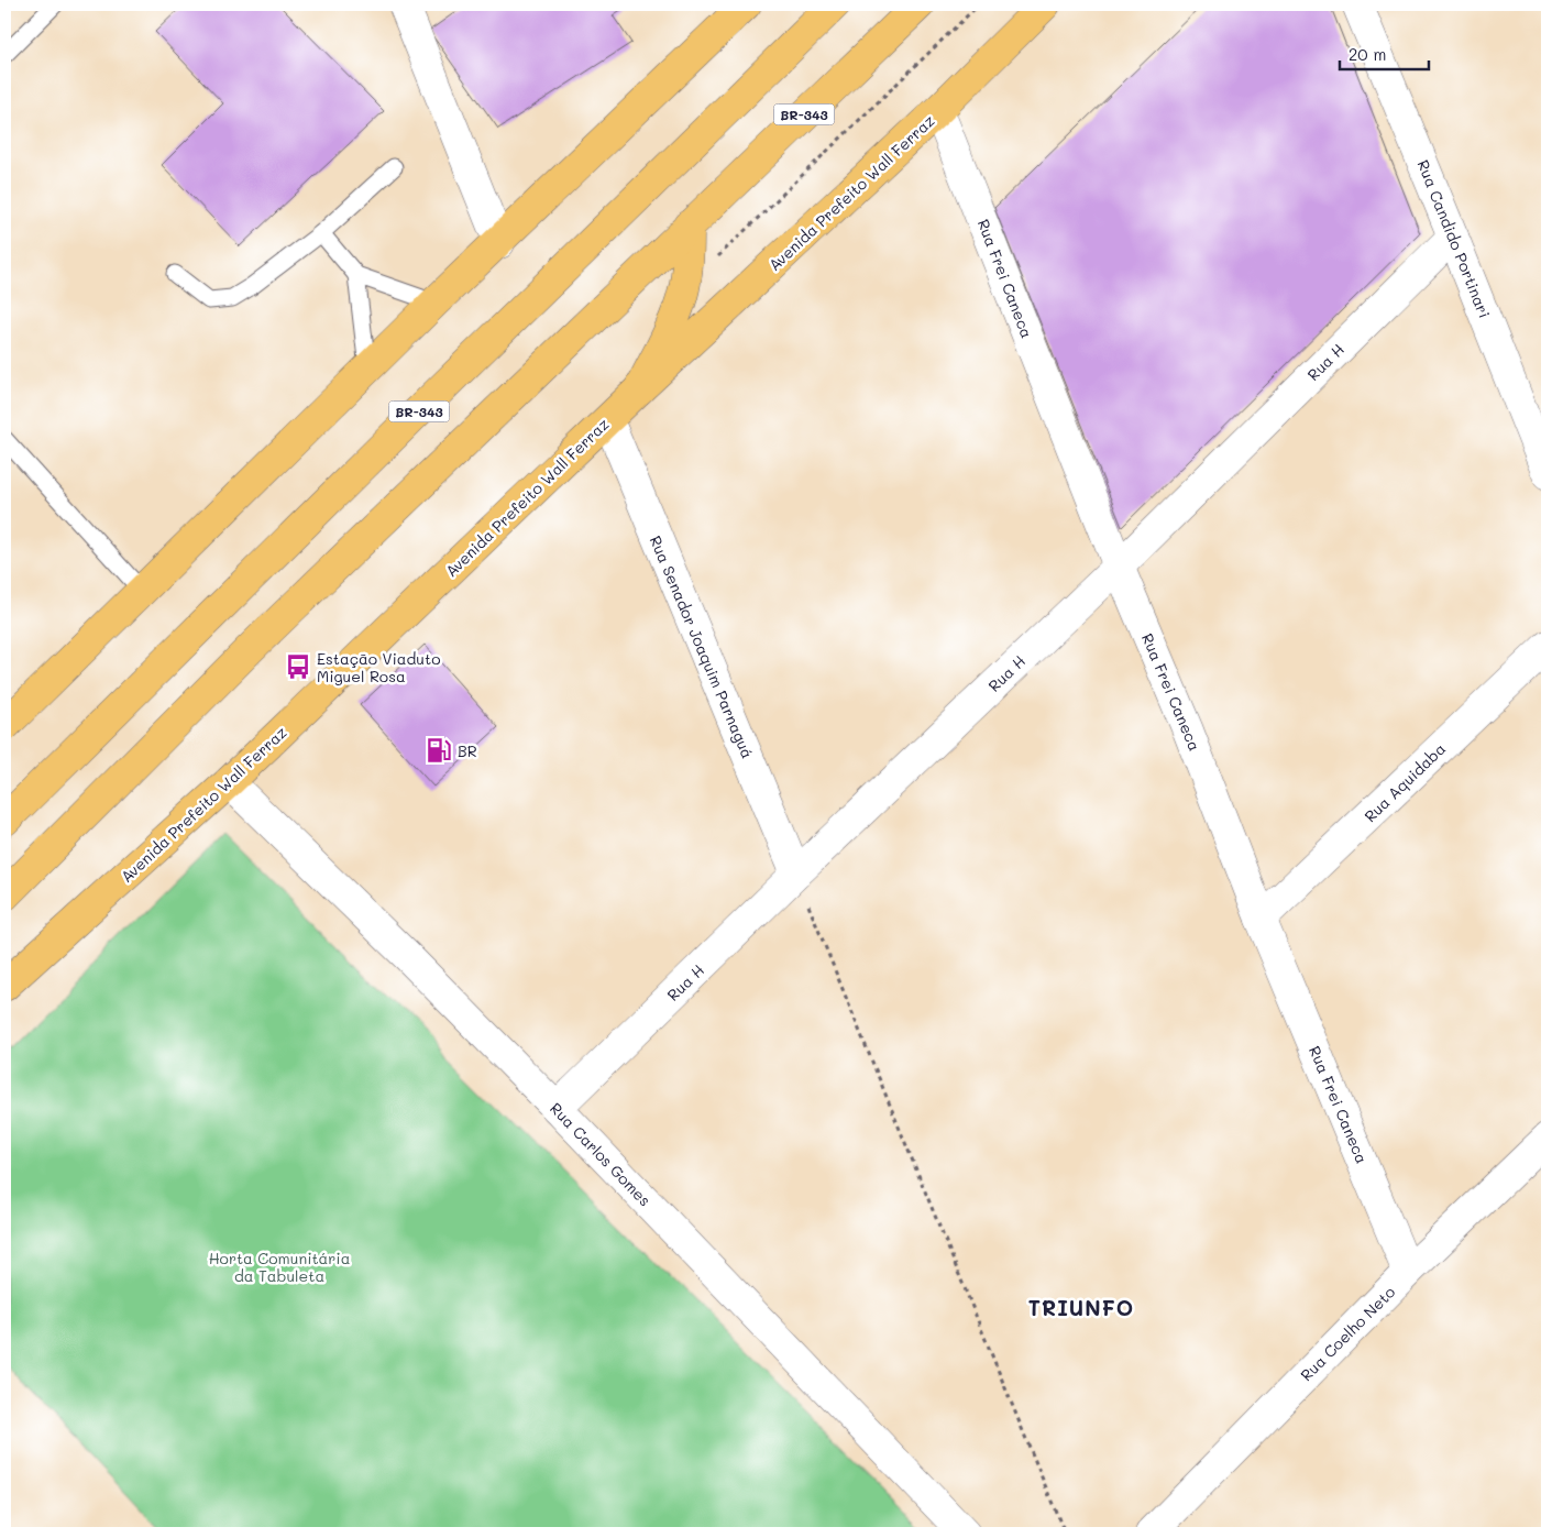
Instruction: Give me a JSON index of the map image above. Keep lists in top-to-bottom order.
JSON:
{
  "streets": {
    "main road": ["BR-343", "Avenida Prefeito Wall Ferraz"],
    "street": [
      "Rua Candido Portinari",
      "Rua Frei Caneca",
      "Rua H",
      "Rua Senador Joaquim Parnaguá",
      "Rua Aquidaba",
      "Rua Carlos Gomes",
      "Rua Coelho Neto"
    ]
  },
  "crossings": [
    ["Avenida Prefeito Wall Ferraz", "Rua Frei Caneca"],
    ["Avenida Prefeito Wall Ferraz", "Rua Senador Joaquim Parnaguá"],
    ["Avenida Prefeito Wall Ferraz", "Rua Carlos Gomes"],
    ["Rua Candido Portinari", "Rua H"],
    ["Rua Frei Caneca", "Rua H"],
    ["Rua Frei Caneca", "Rua Aquidaba"],
    ["Rua Frei Caneca", "Rua Coelho Neto"],
    ["Rua H", "Rua Senador Joaquim Parnaguá"],
    ["Rua H", "Rua Carlos Gomes"]
  ],
  "districts": ["TRIUNFO"],
  "parks": ["Horta Comunitária da Tabuleta"],
  "places": {
    "bus stop": ["Estação Viaduto Miguel Rosa"],
    "fuel station": ["BR"]
  },
  "scale_bar": "20 m"
}
